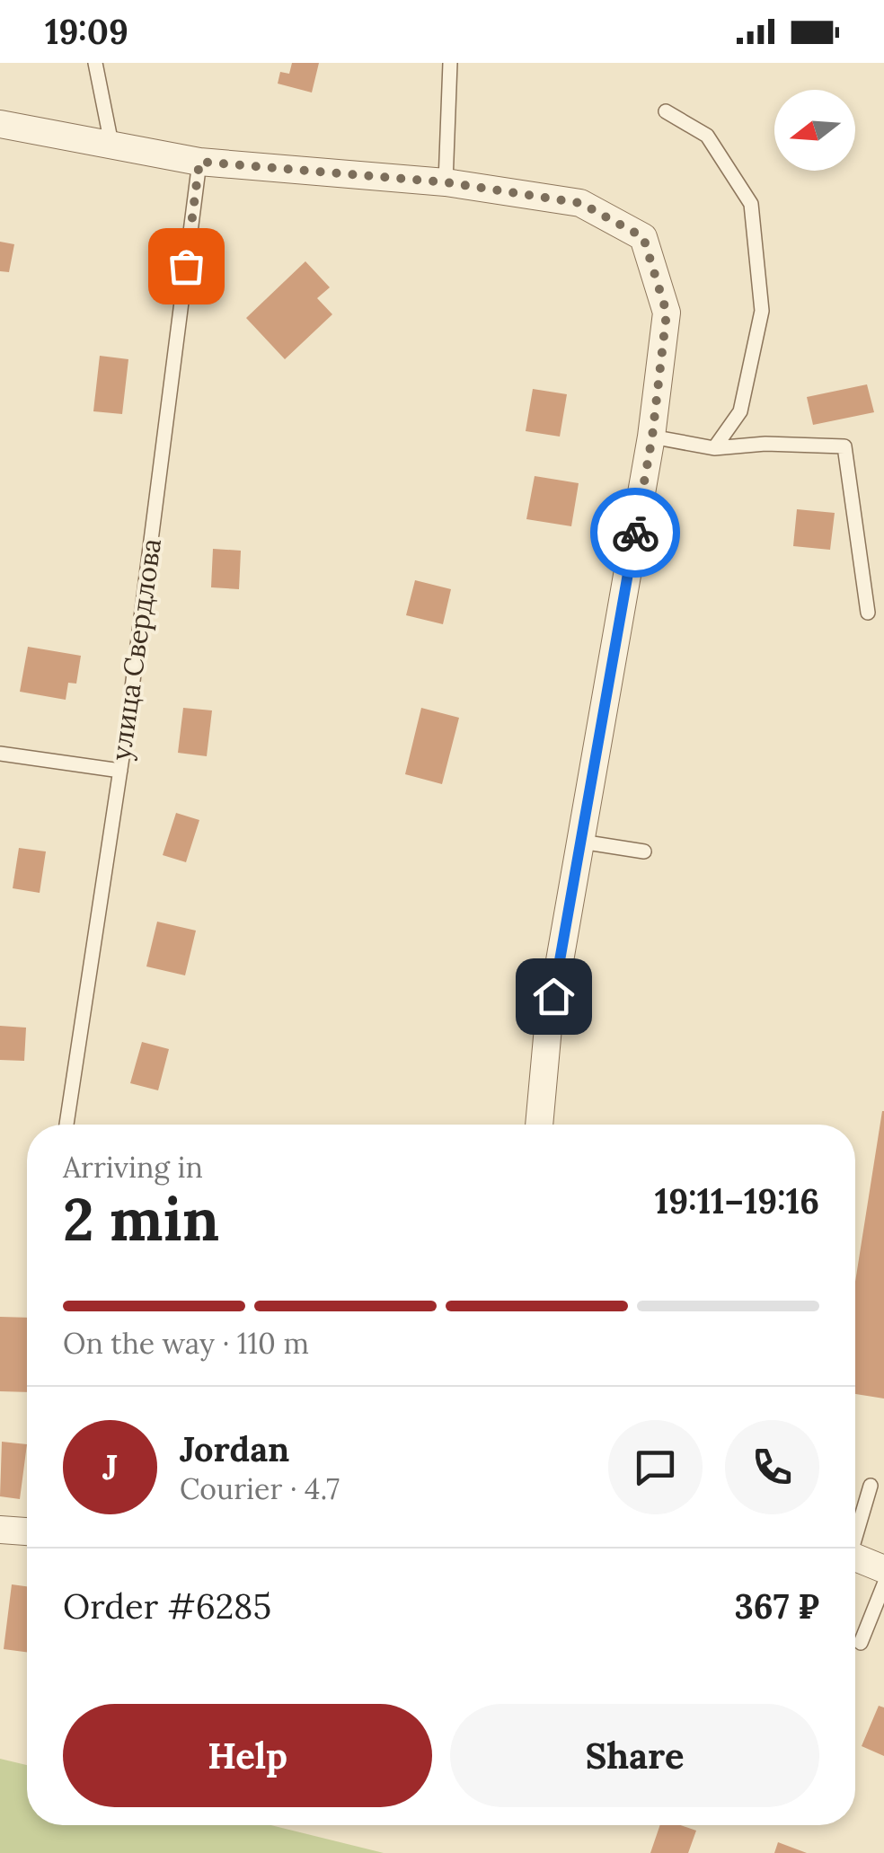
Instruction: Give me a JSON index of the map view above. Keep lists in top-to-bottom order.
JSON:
{
  "streets": {
    "lane": ["улица Свердлова"]
  },
  "north": "left",
  "page": {
    "status": "19:09",
    "heading": ["2 min", "Arriving in", "19:11–19:16"],
    "panel": [
      "Jordan",
      "Courier · 4.7",
      "Order #6285",
      "367 ₽"
    ],
    "bar": "On the way · 110 m",
    "round": "J",
    "buttons": ["Help", "Share"]
  }
}
